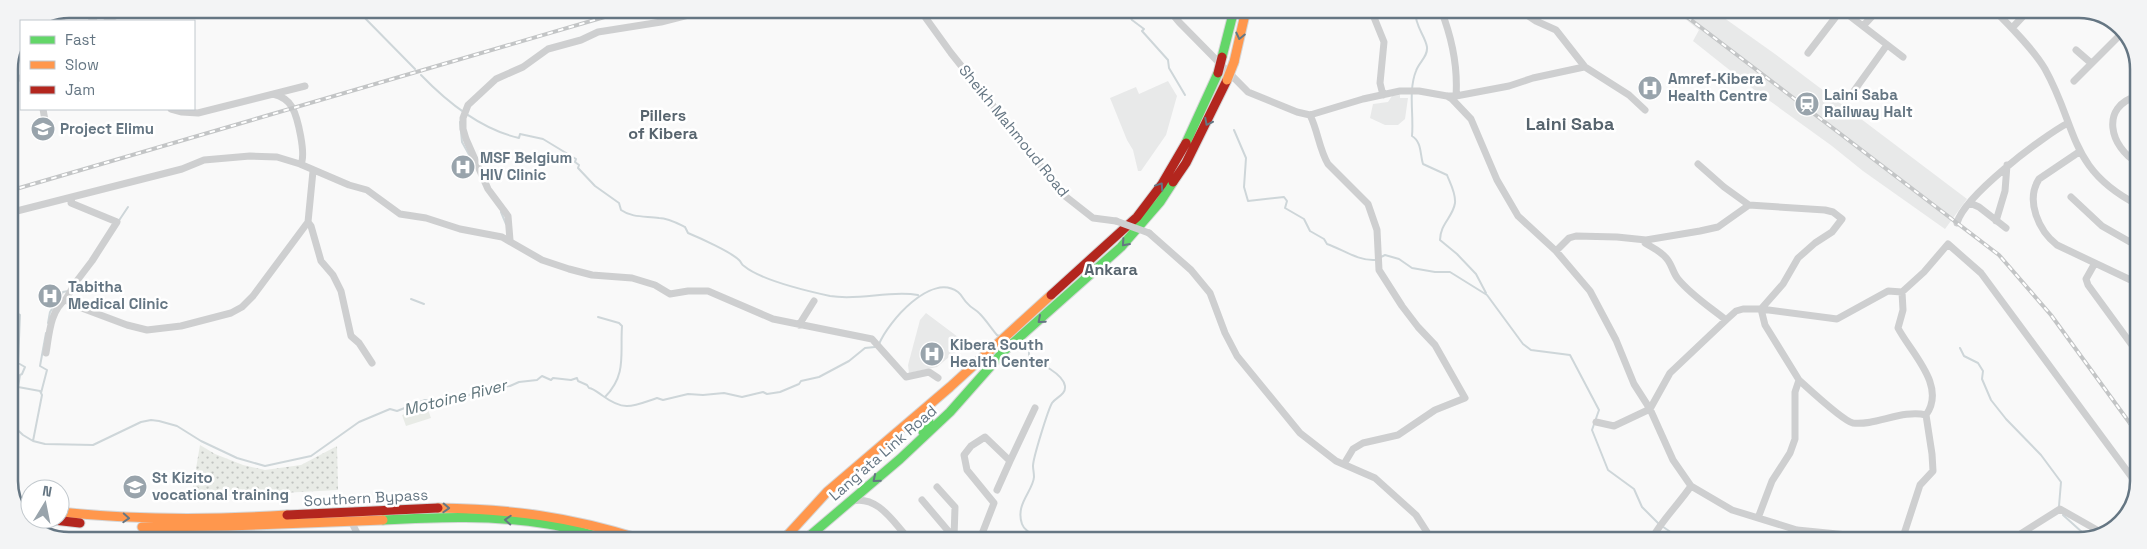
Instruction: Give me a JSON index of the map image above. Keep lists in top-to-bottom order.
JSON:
{
  "streets": {
    "main road": ["Lang'ata Link Road", "Southern Bypass"],
    "street": ["Sheikh Mahmoud Road"]
  },
  "districts": ["Pillers of Kibera", "Laini Saba", "Ankara"],
  "water": ["Motoine River"],
  "places": {
    "hospital": [
      "Amref-Kibera Health Centre",
      "MSF Belgium HIV Clinic",
      "Tabitha Medical Clinic",
      "Kibera South Health Center"
    ],
    "station": ["Laini Saba Railway Halt"],
    "school or university": ["Project Elimu", "St Kizito vocational training"]
  },
  "legend": ["Fast", "Slow", "Jam"],
  "north": "top"
}
